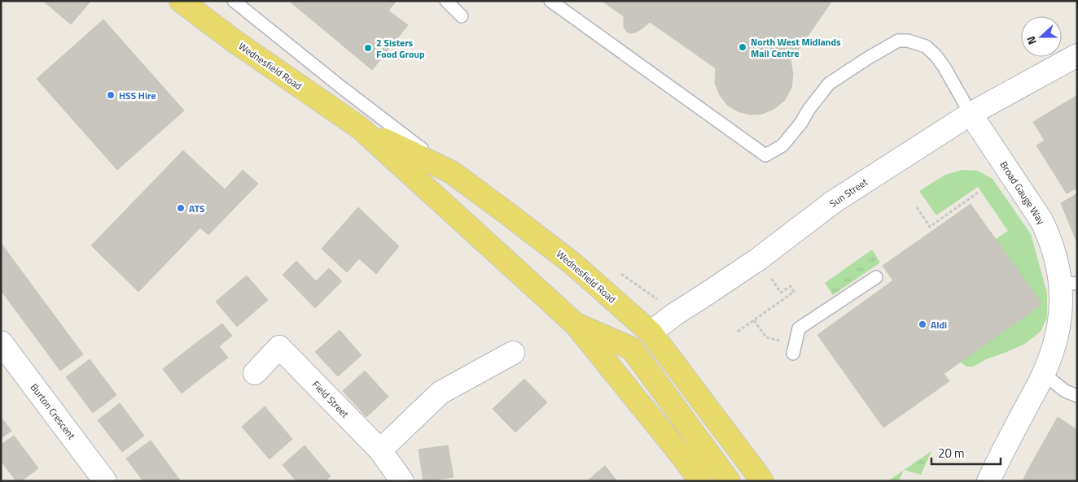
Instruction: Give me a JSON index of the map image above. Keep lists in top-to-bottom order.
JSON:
{
  "streets": {
    "main road": ["Wednesfield Road", "Sun Street"],
    "street": ["Broad Gauge Way", "Field Street", "Burton Crescent"]
  },
  "crossings": [
    ["Wednesfield Road", "Sun Street"],
    ["Sun Street", "Broad Gauge Way"]
  ],
  "places": [
    "North West Midlands Mail Centre",
    "2 Sisters Food Group",
    "HSS Hire",
    "ATS",
    "Aldi"
  ],
  "scale_bar": "20 m",
  "north": "left"
}
